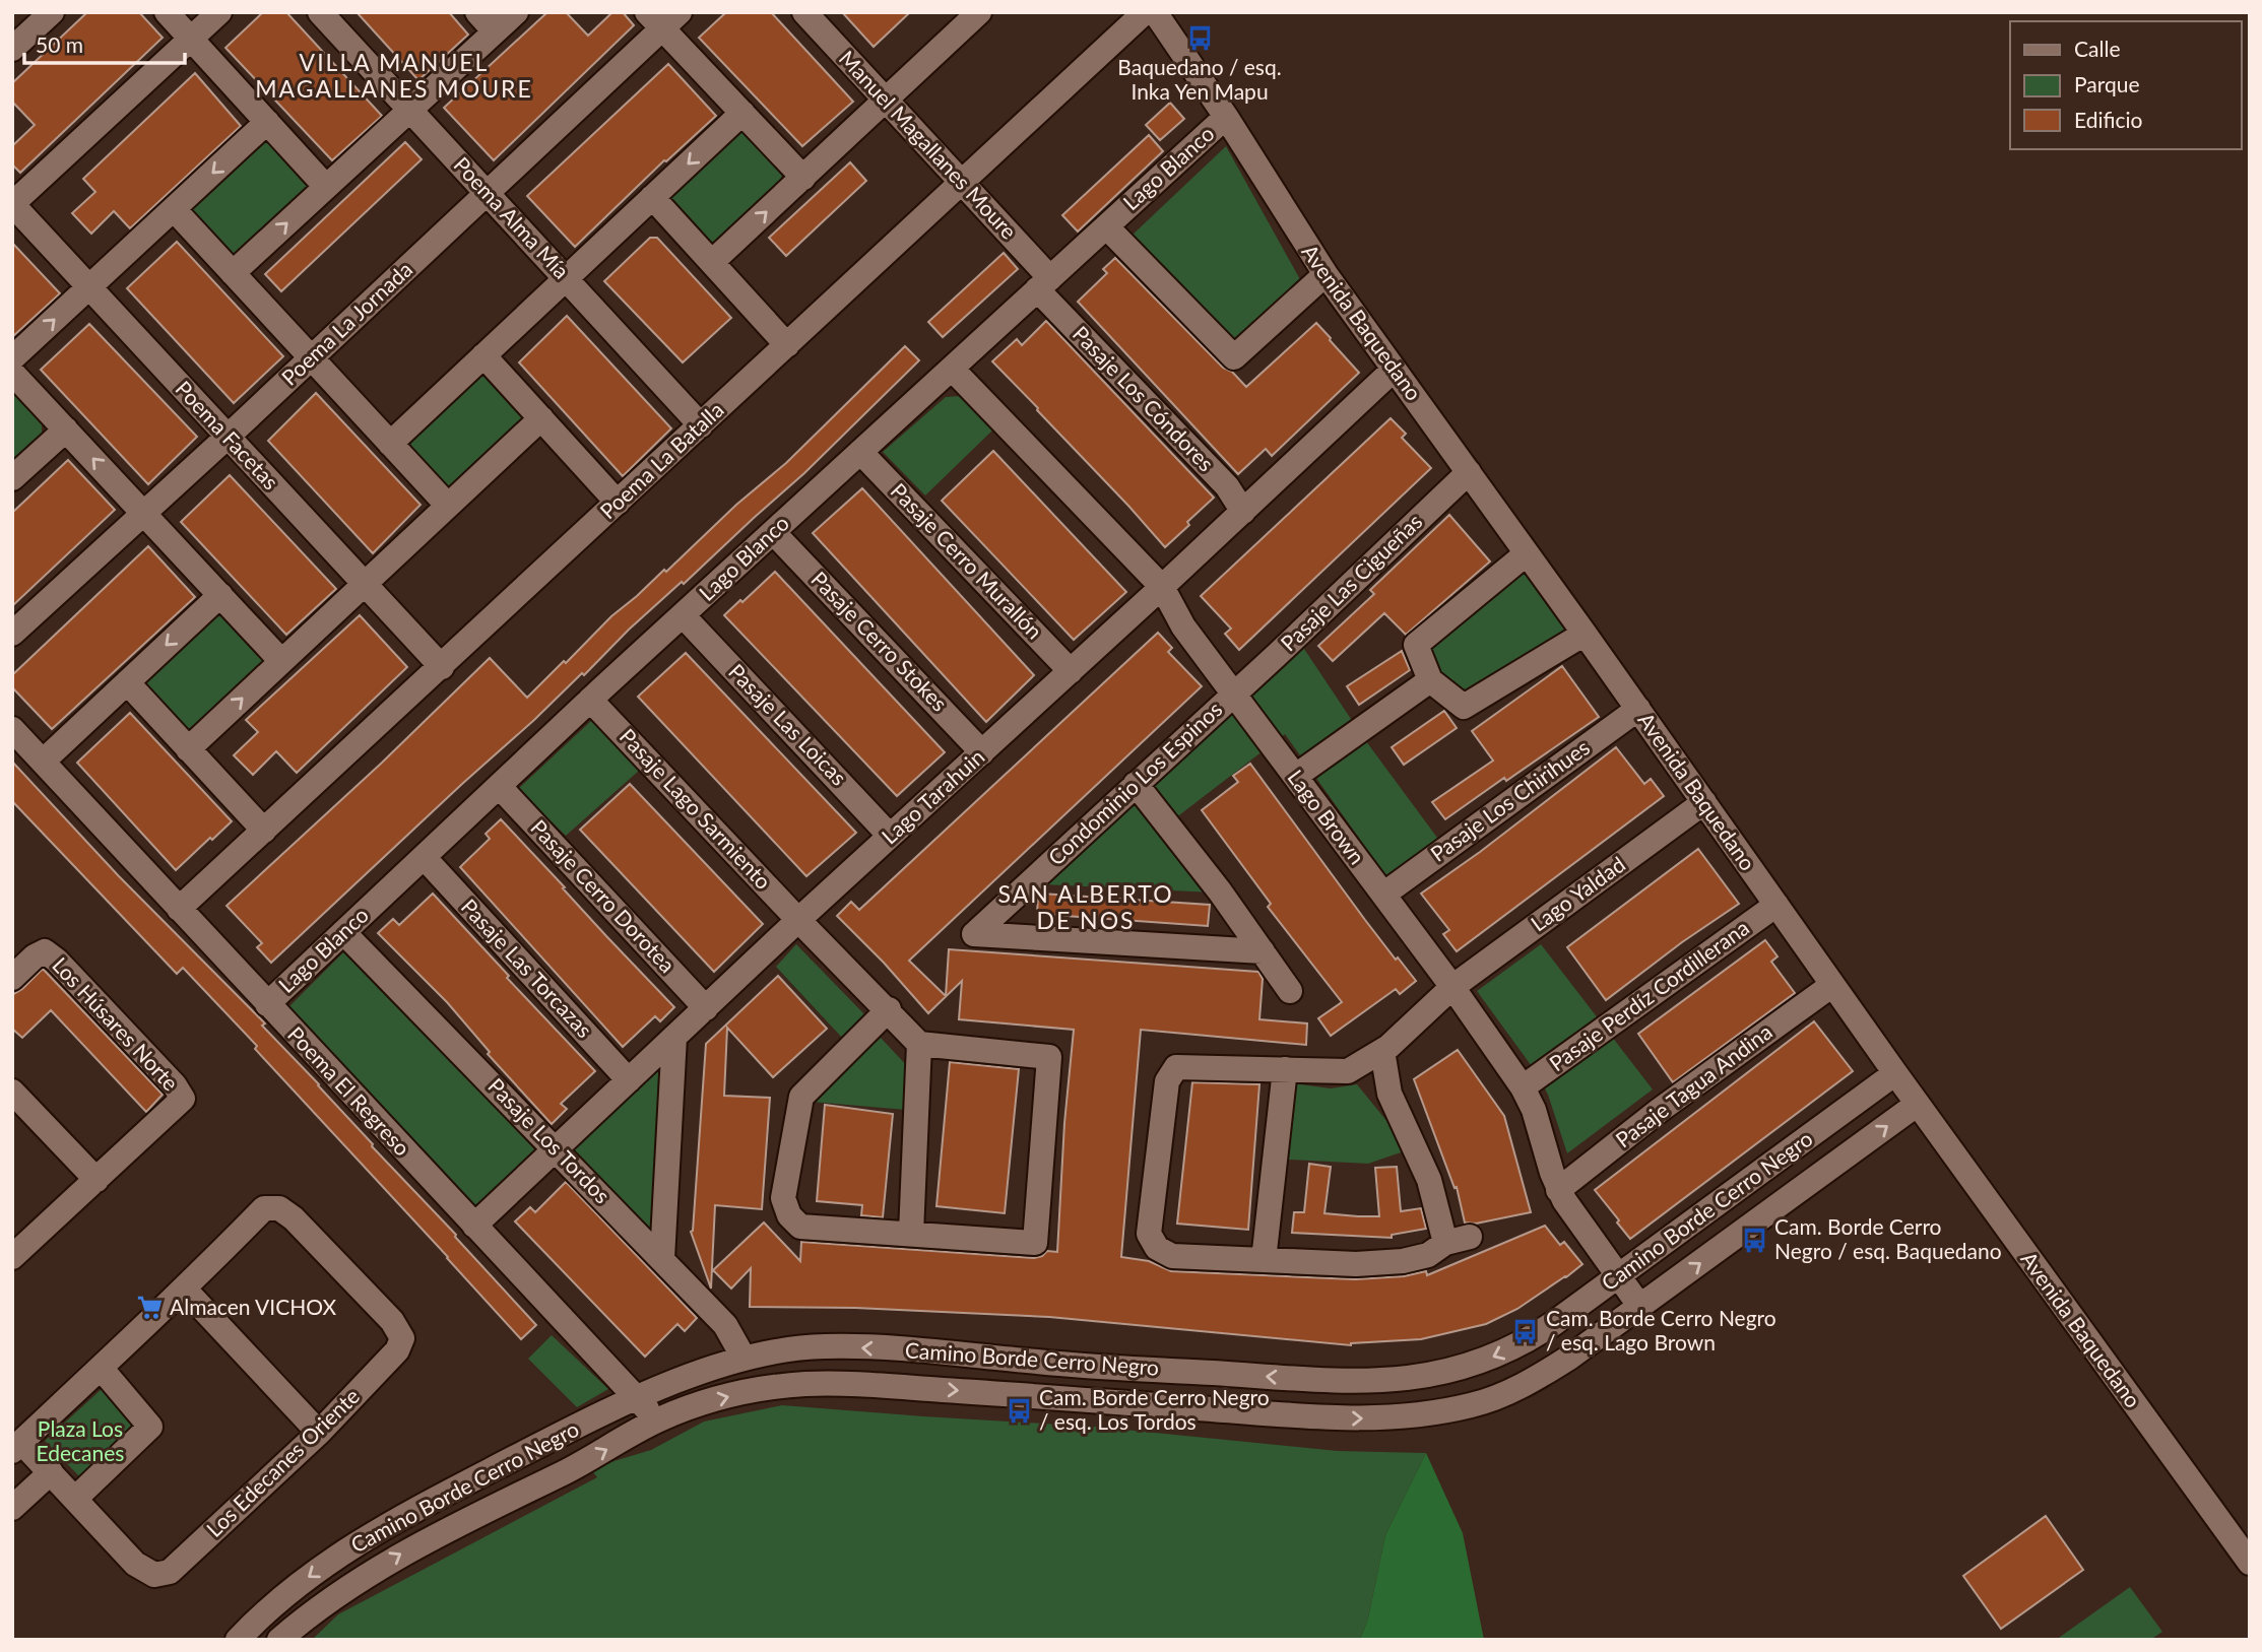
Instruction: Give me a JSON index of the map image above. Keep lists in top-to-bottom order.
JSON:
{
  "streets": {
    "street": [
      "Manuel Magallanes Moure",
      "Lago Blanco",
      "Poema Alma Mía",
      "Avenida Baquedano",
      "Poema La Jornada",
      "Pasaje Los Cóndores",
      "Poema Facetas",
      "Poema La Batalla",
      "Pasaje Cerro Murallón",
      "Pasaje Las Cigueñas",
      "Pasaje Cerro Stokes",
      "Pasaje Las Loicas",
      "Condominio Los Espinos",
      "Lago Tarahuin",
      "Pasaje Los Chirihues",
      "Pasaje Lago Sarmiento",
      "Lago Brown",
      "Lago Yaldad",
      "Pasaje Cerro Dorotea",
      "Pasaje Las Torcazas",
      "Pasaje Perdíz Cordillerana",
      "Los Húsares Norte",
      "Pasaje Tagua Andina",
      "Poema El Regreso",
      "Pasaje Los Tordos",
      "Camino Borde Cerro Negro",
      "Los Edecanes Oriente"
    ]
  },
  "crossings": [
    ["Manuel Magallanes Moure", "Lago Blanco"],
    ["Manuel Magallanes Moure", "Pasaje Los Cóndores"],
    ["Manuel Magallanes Moure", "Poema La Batalla"],
    ["Lago Blanco", "Avenida Baquedano"],
    ["Lago Blanco", "Pasaje Los Cóndores"],
    ["Lago Blanco", "Pasaje Cerro Murallón"],
    ["Lago Blanco", "Pasaje Cerro Stokes"],
    ["Lago Blanco", "Pasaje Las Loicas"],
    ["Lago Blanco", "Pasaje Lago Sarmiento"],
    ["Lago Blanco", "Lago Brown"],
    ["Lago Blanco", "Pasaje Cerro Dorotea"],
    ["Lago Blanco", "Pasaje Las Torcazas"],
    ["Lago Blanco", "Poema El Regreso"],
    ["Lago Blanco", "Pasaje Los Tordos"],
    ["Poema Alma Mía", "Poema La Jornada"],
    ["Poema Alma Mía", "Poema La Batalla"],
    ["Avenida Baquedano", "Pasaje Las Cigueñas"],
    ["Avenida Baquedano", "Lago Tarahuin"],
    ["Avenida Baquedano", "Pasaje Los Chirihues"],
    ["Avenida Baquedano", "Lago Yaldad"],
    ["Avenida Baquedano", "Pasaje Perdíz Cordillerana"],
    ["Avenida Baquedano", "Pasaje Tagua Andina"],
    ["Avenida Baquedano", "Camino Borde Cerro Negro"],
    ["Poema La Jornada", "Poema Facetas"],
    ["Pasaje Los Cóndores", "Lago Tarahuin"],
    ["Poema Facetas", "Poema La Batalla"],
    ["Poema La Batalla", "Poema El Regreso"],
    ["Pasaje Cerro Murallón", "Lago Tarahuin"],
    ["Pasaje Las Cigueñas", "Condominio Los Espinos"],
    ["Pasaje Las Cigueñas", "Lago Brown"],
    ["Pasaje Cerro Stokes", "Lago Tarahuin"],
    ["Pasaje Las Loicas", "Lago Tarahuin"],
    ["Condominio Los Espinos", "Lago Brown"],
    ["Lago Tarahuin", "Pasaje Lago Sarmiento"],
    ["Lago Tarahuin", "Lago Brown"],
    ["Lago Tarahuin", "Pasaje Cerro Dorotea"],
    ["Lago Tarahuin", "Pasaje Las Torcazas"],
    ["Lago Tarahuin", "Poema El Regreso"],
    ["Lago Tarahuin", "Pasaje Los Tordos"],
    ["Pasaje Los Chirihues", "Lago Brown"],
    ["Lago Brown", "Lago Yaldad"],
    ["Lago Brown", "Pasaje Perdíz Cordillerana"],
    ["Lago Brown", "Pasaje Tagua Andina"],
    ["Lago Brown", "Camino Borde Cerro Negro"],
    ["Poema El Regreso", "Camino Borde Cerro Negro"],
    ["Pasaje Los Tordos", "Camino Borde Cerro Negro"]
  ],
  "districts": ["VILLA MANUEL MAGALLANES MOURE", "SAN ALBERTO DE NOS"],
  "parks": ["Plaza Los Edecanes"],
  "places": {
    "bus stop": [
      "Baquedano / esq. Inka Yen Mapu",
      "Cam. Borde Cerro Negro / esq. Baquedano",
      "Cam. Borde Cerro Negro / esq. Lago Brown",
      "Cam. Borde Cerro Negro / esq. Los Tordos"
    ],
    "supermarket": ["Almacen VICHOX"]
  },
  "legend": ["Calle", "Parque", "Edificio"],
  "scale_bar": "50 m"
}
